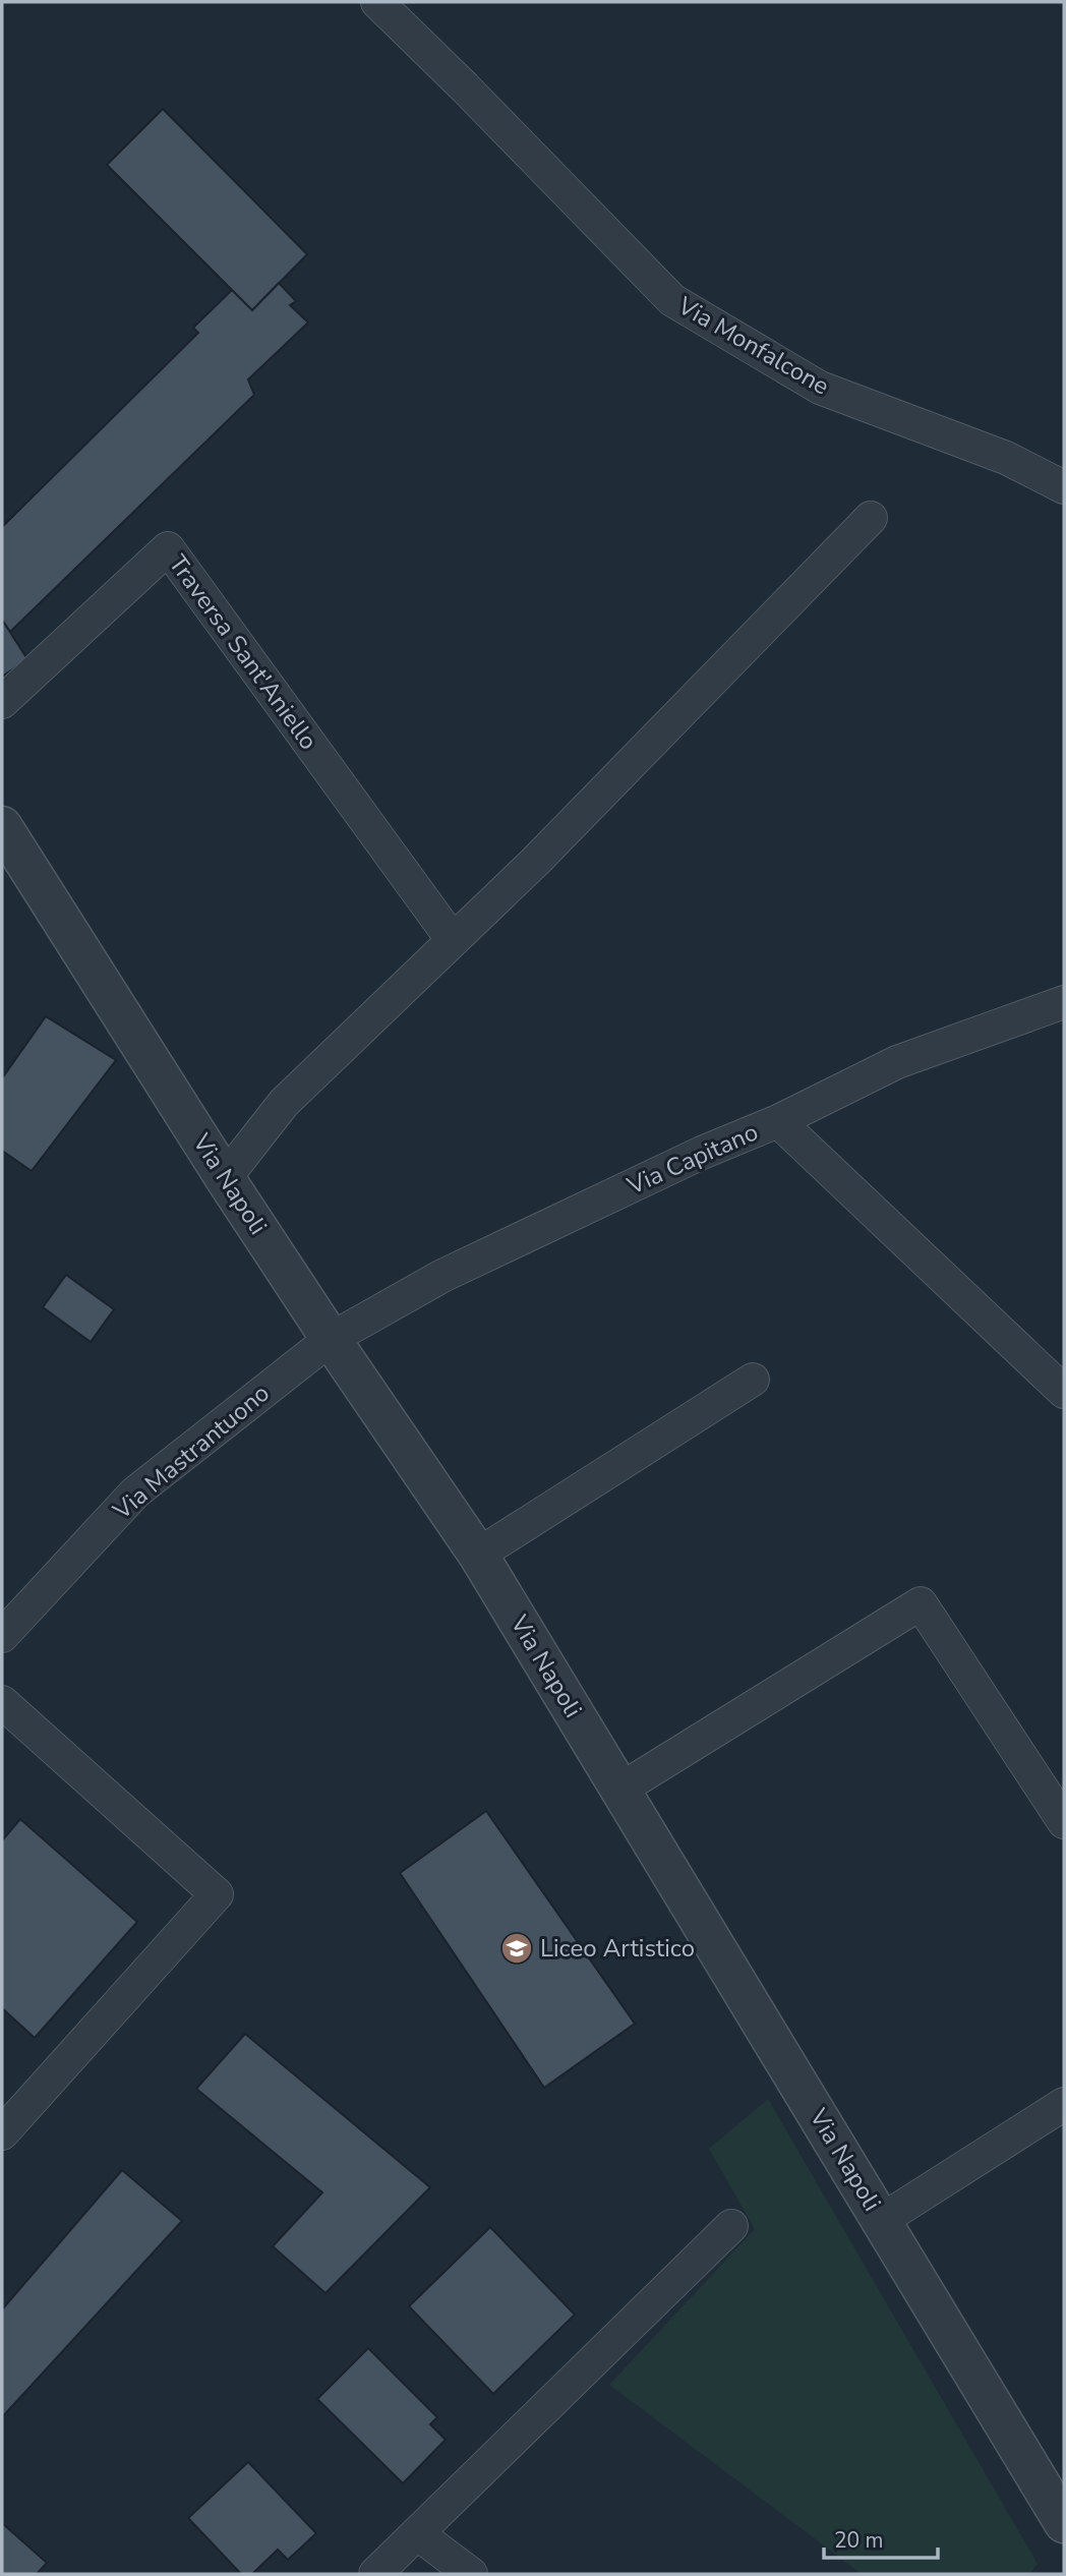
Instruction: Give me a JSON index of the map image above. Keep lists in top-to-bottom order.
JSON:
{
  "streets": {
    "street": [
      "Via Monfalcone",
      "Traversa Sant'Aniello",
      "Via Capitano",
      "Via Napoli",
      "Via Mastrantuono"
    ]
  },
  "crossings": [
    ["Via Capitano", "Via Napoli"],
    ["Via Capitano", "Via Mastrantuono"],
    ["Via Napoli", "Via Mastrantuono"]
  ],
  "places": {
    "school or university": ["Liceo Artistico"]
  },
  "scale_bar": "20 m"
}
